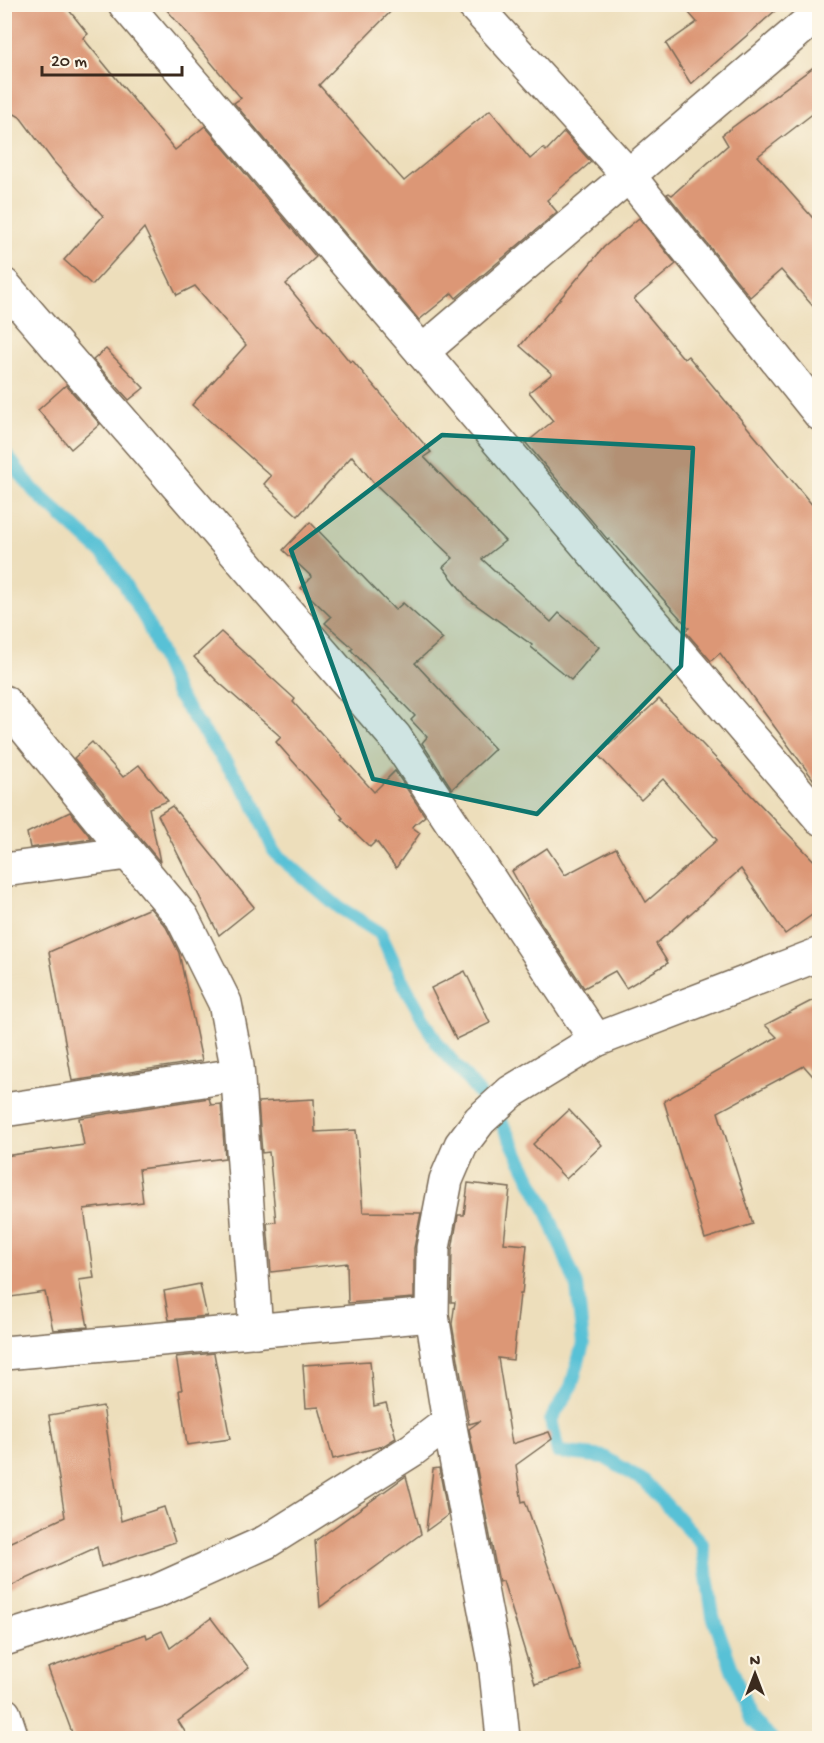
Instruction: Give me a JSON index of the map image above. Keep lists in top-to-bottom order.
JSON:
{
  "scale_bar": "20 m",
  "north": "top"
}
